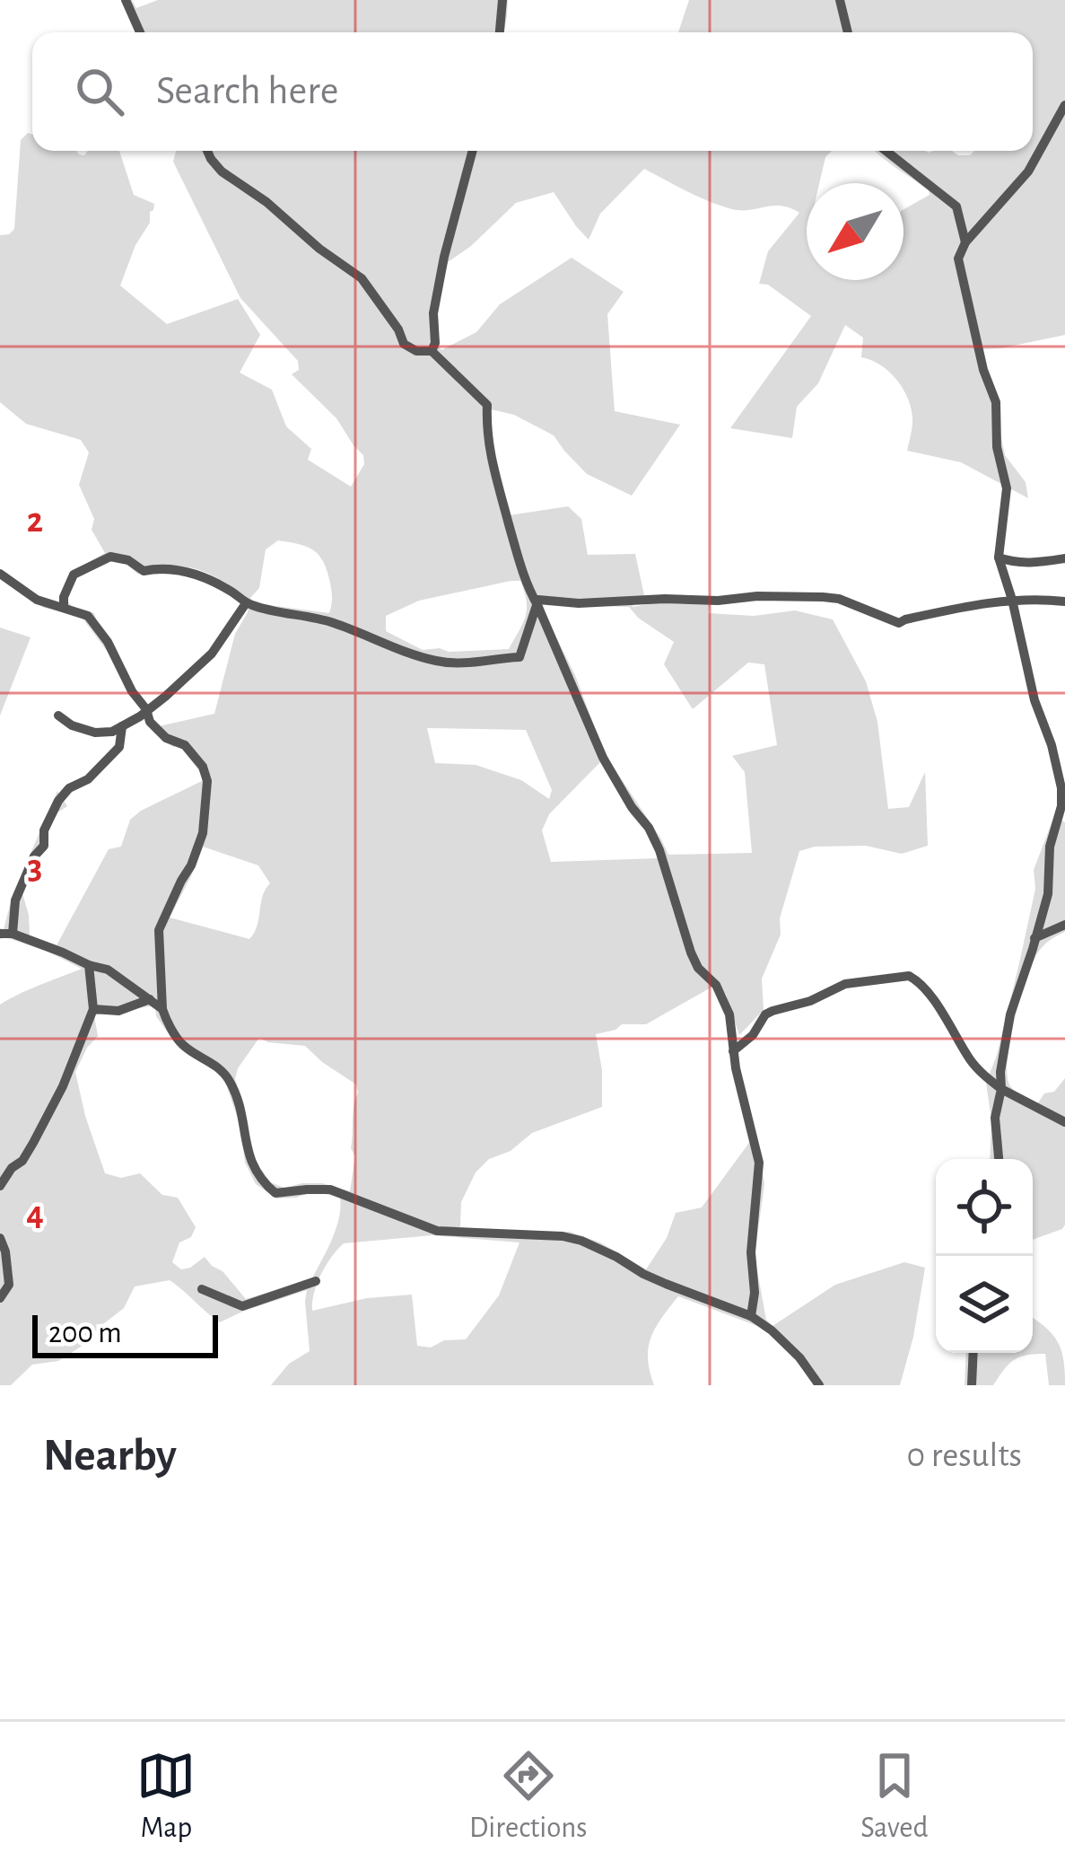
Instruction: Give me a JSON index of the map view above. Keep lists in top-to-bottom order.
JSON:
{
  "scale_bar": "200 m",
  "north": "bottom left",
  "page": {
    "search": "Search here",
    "scale": "200 m",
    "heading": ["Nearby", "0 results"],
    "nav": ["Map", "Directions", "Saved"]
  },
  "grid": {
    "rows": ["2", "3", "4"]
  }
}
